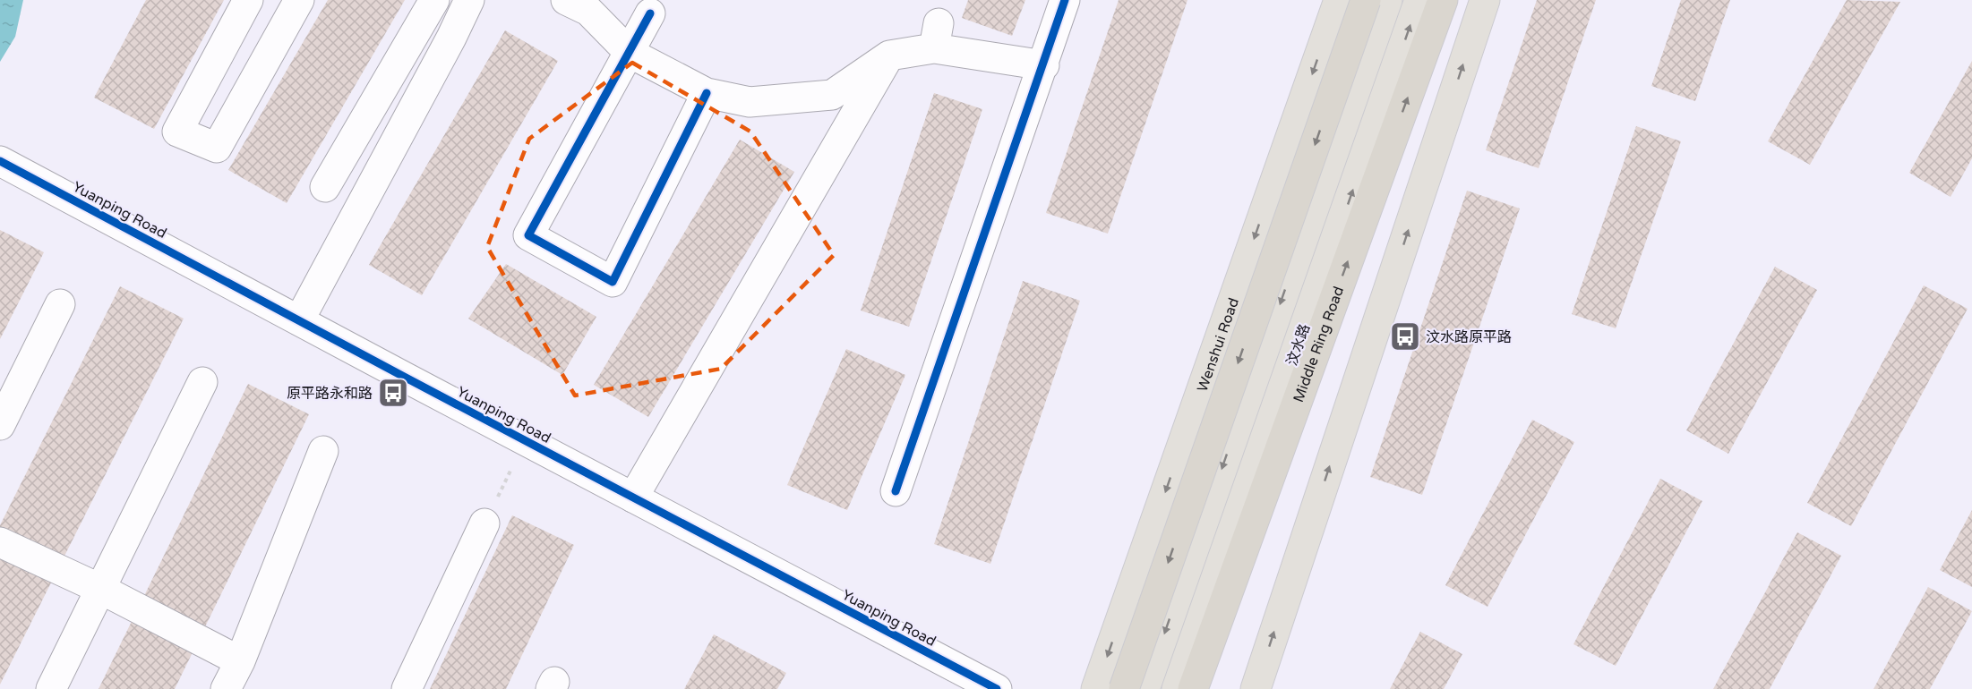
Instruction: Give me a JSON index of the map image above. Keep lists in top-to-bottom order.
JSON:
{
  "streets": {
    "highway": ["Middle Ring Road"],
    "main road": ["Wenshui Road", "汶水路"],
    "street": ["Yuanping Road"]
  },
  "places": {
    "bus stop": ["汶水路原平路", "原平路永和路"]
  }
}
